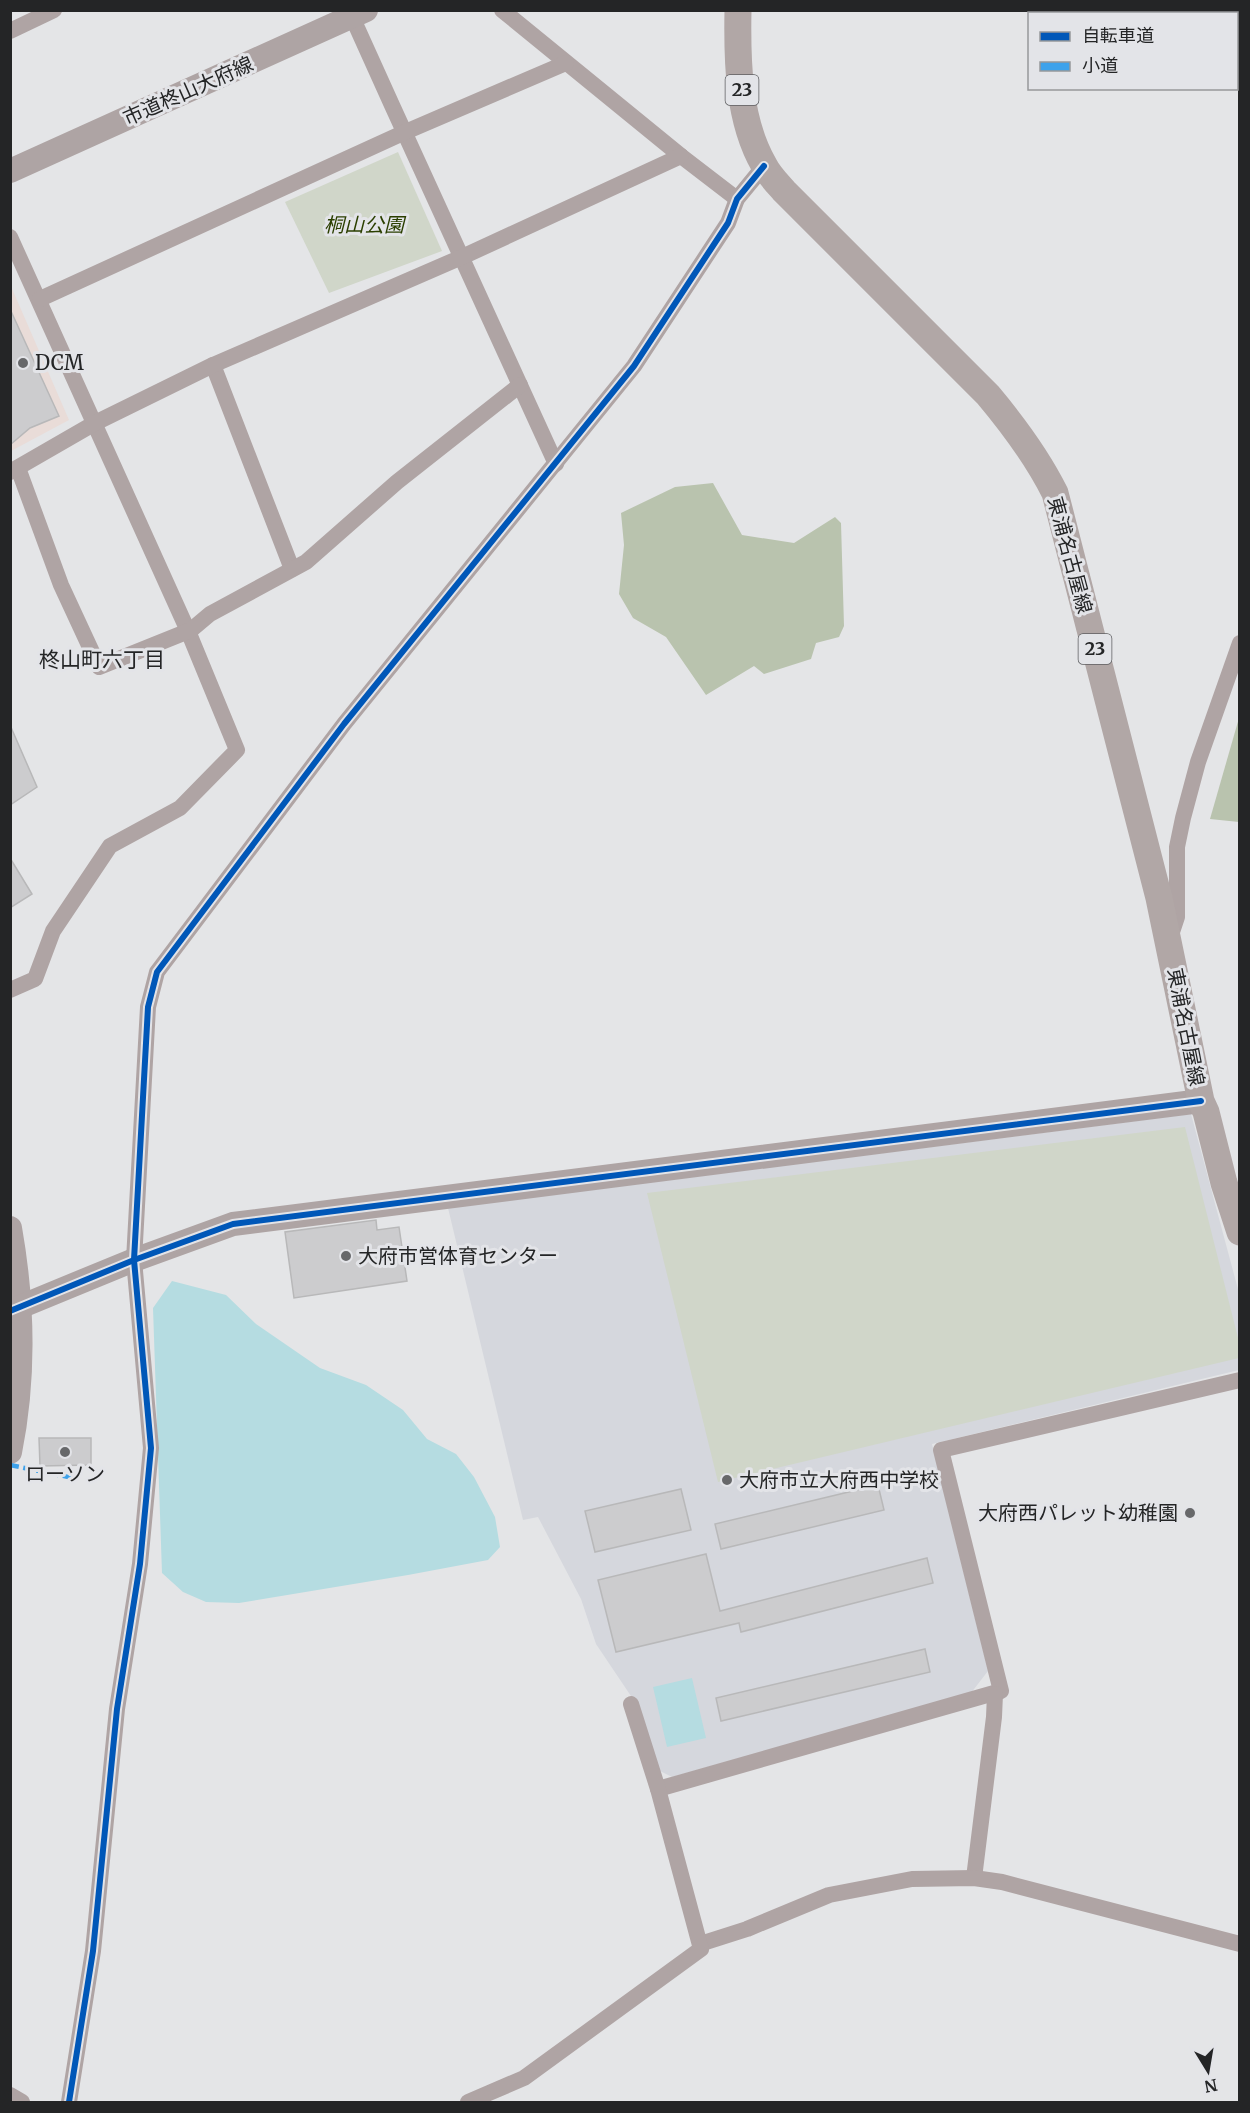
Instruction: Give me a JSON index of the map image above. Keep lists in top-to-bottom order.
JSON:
{
  "streets": {
    "main road": ["23", "東浦名古屋線"],
    "street": ["市道柊山大府線"]
  },
  "districts": ["柊山町六丁目"],
  "parks": ["桐山公園"],
  "places": [
    "DCM",
    "大府市営体育センター",
    "ローソン",
    "大府市立大府西中学校",
    "大府西パレット幼稚園"
  ],
  "legend": ["自転車道", "小道"],
  "north": "bottom"
}
